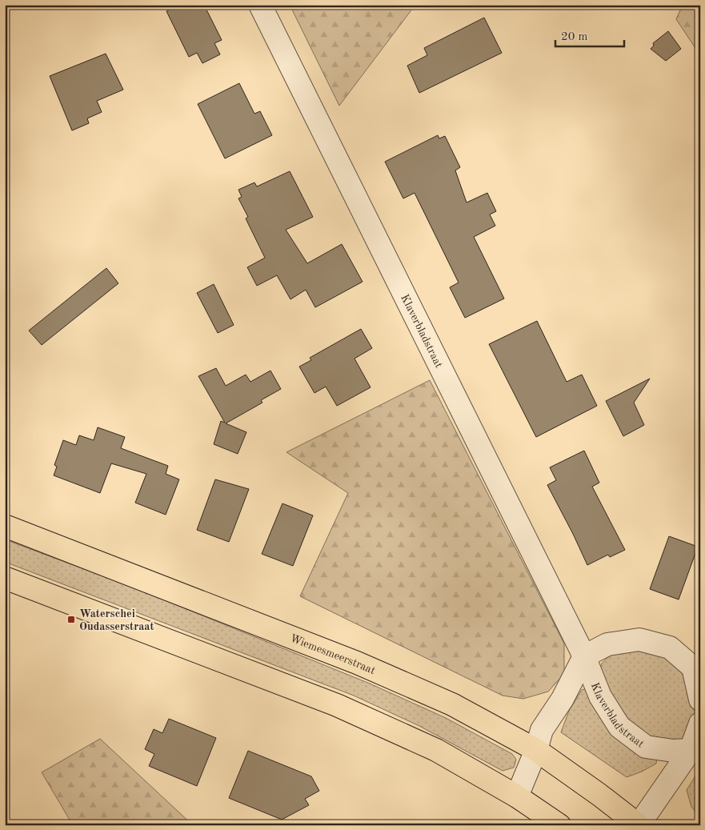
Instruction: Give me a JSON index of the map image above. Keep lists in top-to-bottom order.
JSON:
{
  "streets": {
    "main road": ["Wiemesmeerstraat"],
    "street": ["Klaverbladstraat"]
  },
  "places": {
    "transit": ["Waterschei Oudasserstraat"]
  },
  "scale_bar": "20 m"
}
